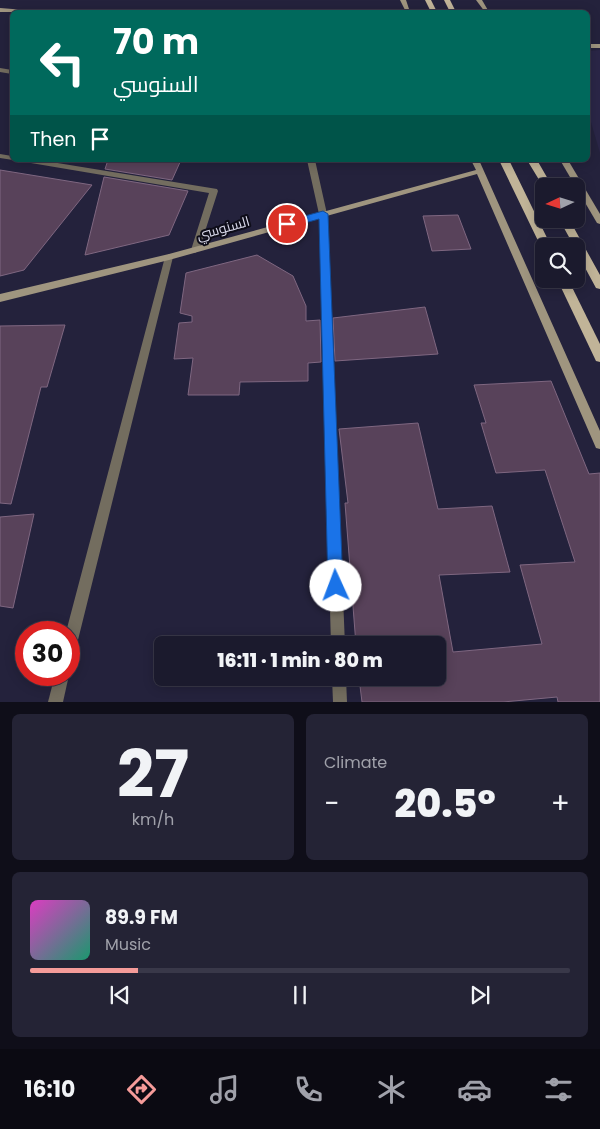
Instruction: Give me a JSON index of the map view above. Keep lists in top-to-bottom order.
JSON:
{
  "streets": {
    "main road": ["السنوسي"]
  },
  "north": "left",
  "page": {
    "turn": ["70 m", "السنوسي"],
    "then": "Then",
    "limit": "30",
    "trip": "16:11 · 1 min · 80 m",
    "tile": [
      ["27", "km/h"],
      "Climate"
    ],
    "heat": ["−", "20.5°", "+"],
    "song": ["89.9 FM", "Music"],
    "tabs": "16:10"
  }
}
